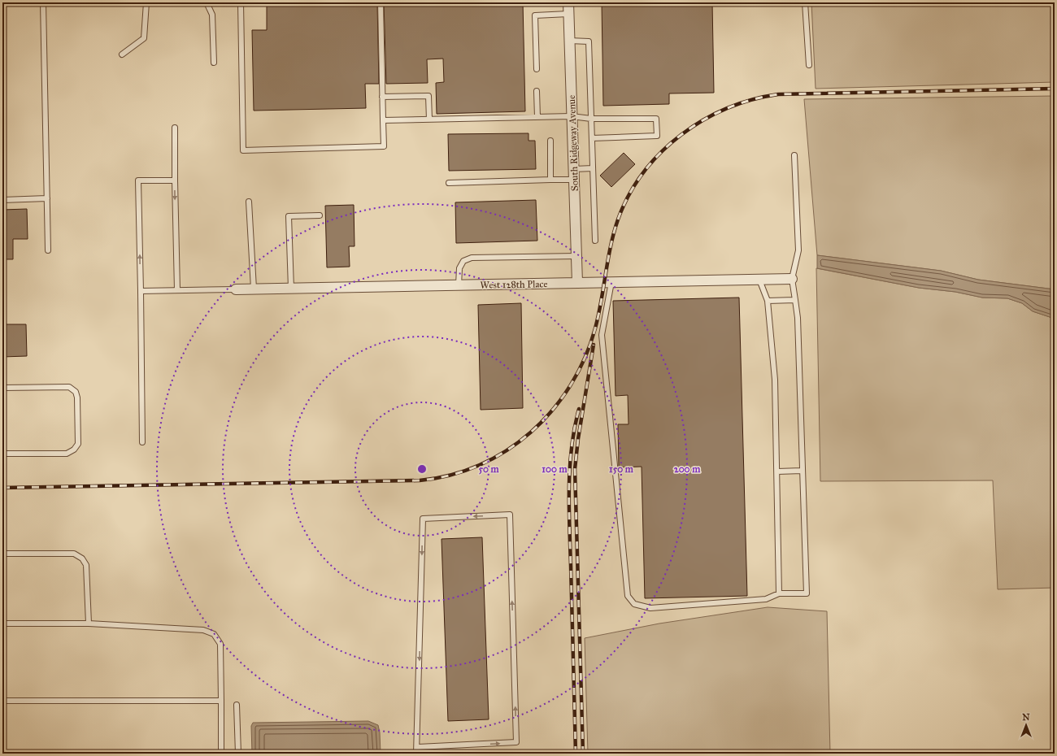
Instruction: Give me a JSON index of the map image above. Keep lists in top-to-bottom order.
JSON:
{
  "streets": {
    "street": ["South Ridgeway Avenue", "West 128th Place"]
  },
  "crossings": [
    ["South Ridgeway Avenue", "West 128th Place"]
  ],
  "north": "top",
  "rings": [
    "50 m",
    "100 m",
    "150 m",
    "200 m"
  ]
}
